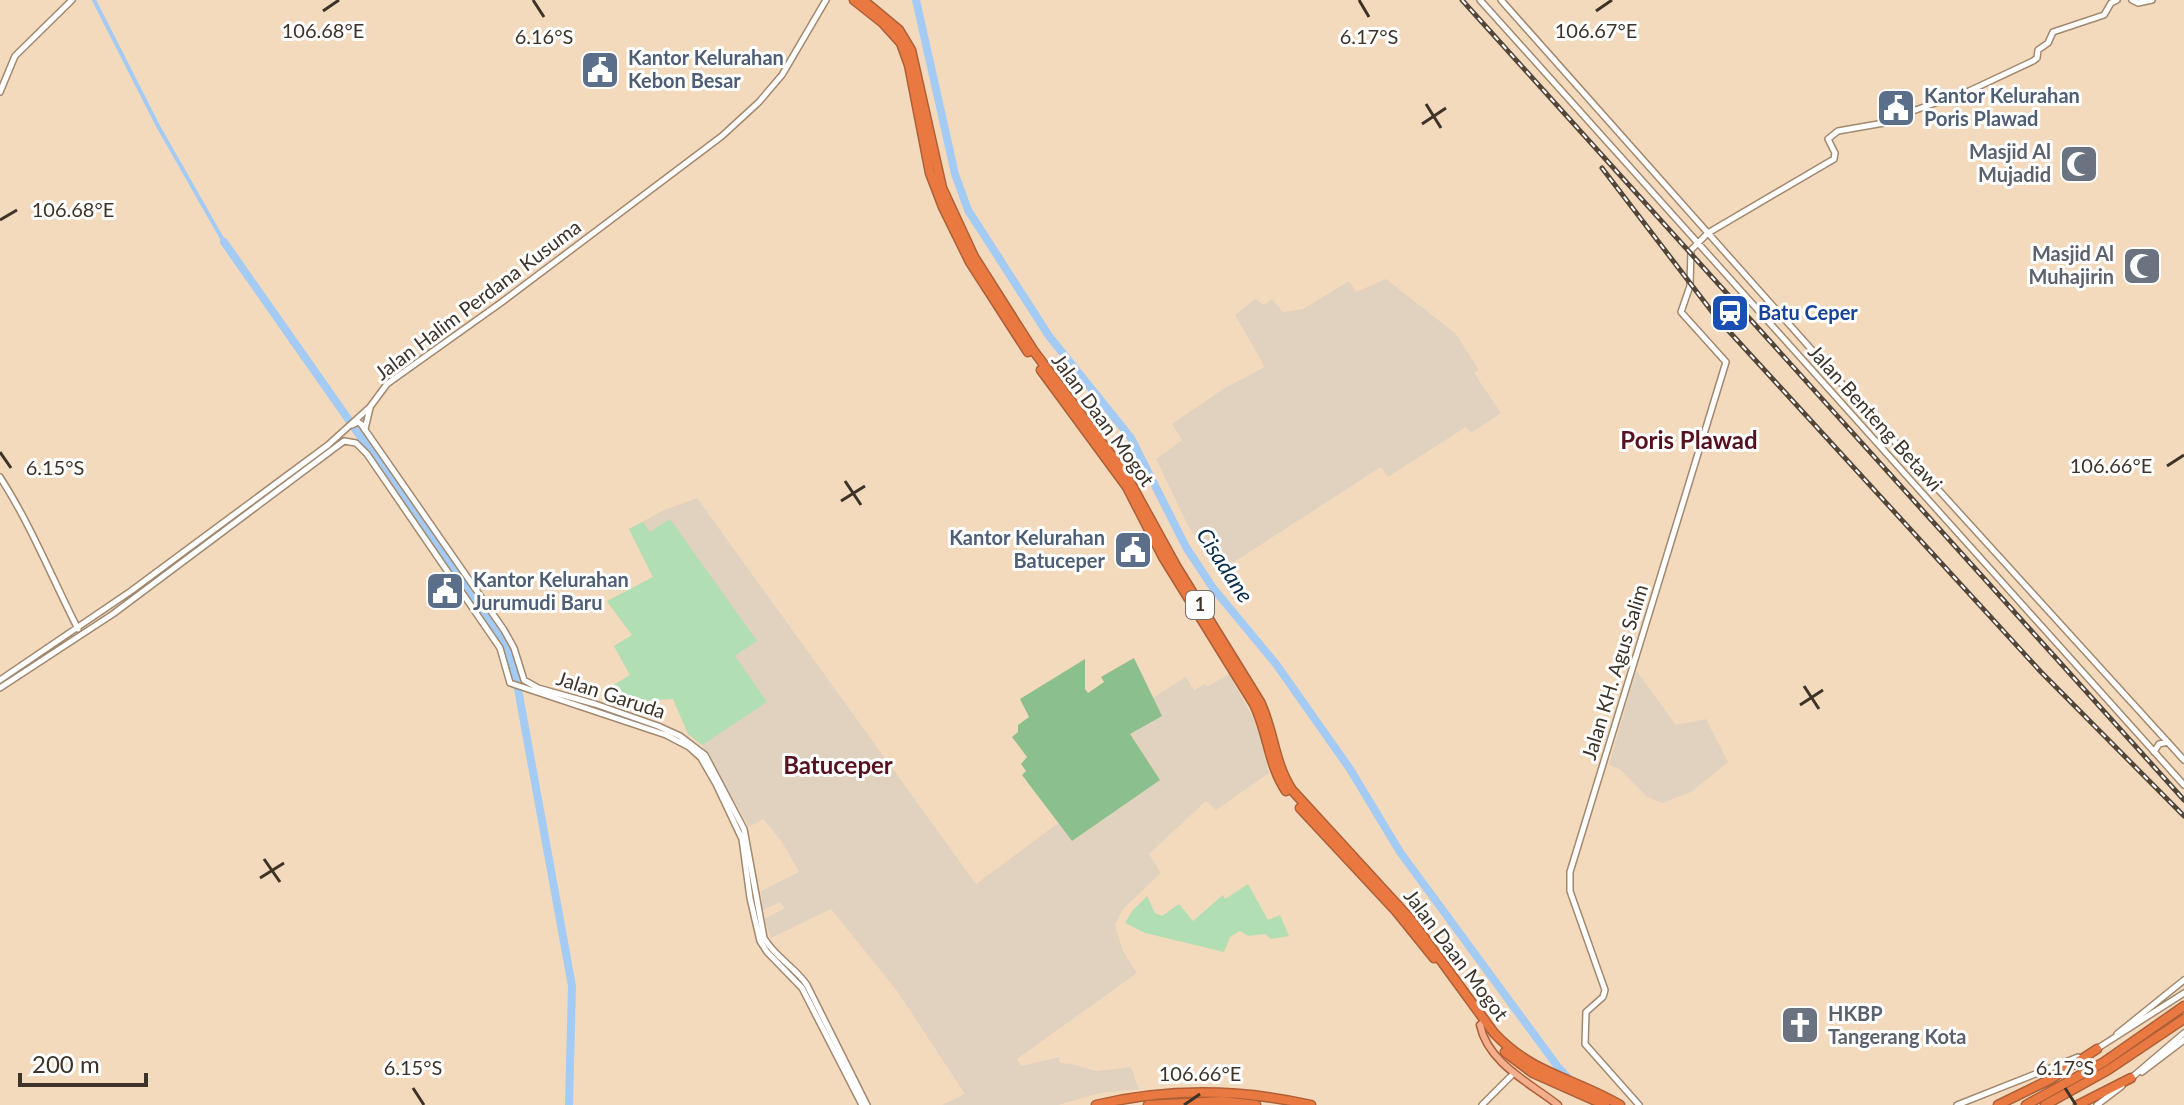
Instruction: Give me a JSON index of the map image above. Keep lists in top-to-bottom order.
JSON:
{
  "streets": {
    "highway": ["Jalan Daan Mogot", "1"],
    "main road": [
      "Jalan Halim Perdana Kusuma",
      "Jalan Benteng Betawi",
      "Jalan KH. Agus Salim",
      "Jalan Garuda"
    ]
  },
  "crossings": [
    ["Jalan Halim Perdana Kusuma", "Jalan Garuda"],
    ["Jalan Benteng Betawi", "Jalan KH. Agus Salim"]
  ],
  "districts": ["Poris Plawad", "Batuceper"],
  "water": ["Cisadane"],
  "places": {
    "public building": [
      "Kantor Kelurahan Kebon Besar",
      "Kantor Kelurahan Poris Plawad",
      "Kantor Kelurahan Batuceper",
      "Kantor Kelurahan Jurumudi Baru"
    ],
    "mosque": ["Masjid Al Mujadid", "Masjid Al Muhajirin"],
    "station": ["Batu Ceper"],
    "church": ["HKBP Tangerang Kota"]
  },
  "scale_bar": "200 m",
  "coordinates": [
    "106.68°E",
    "106.67°E",
    "6.17°S",
    "6.16°S",
    "106.66°E",
    "6.15°S"
  ]
}
